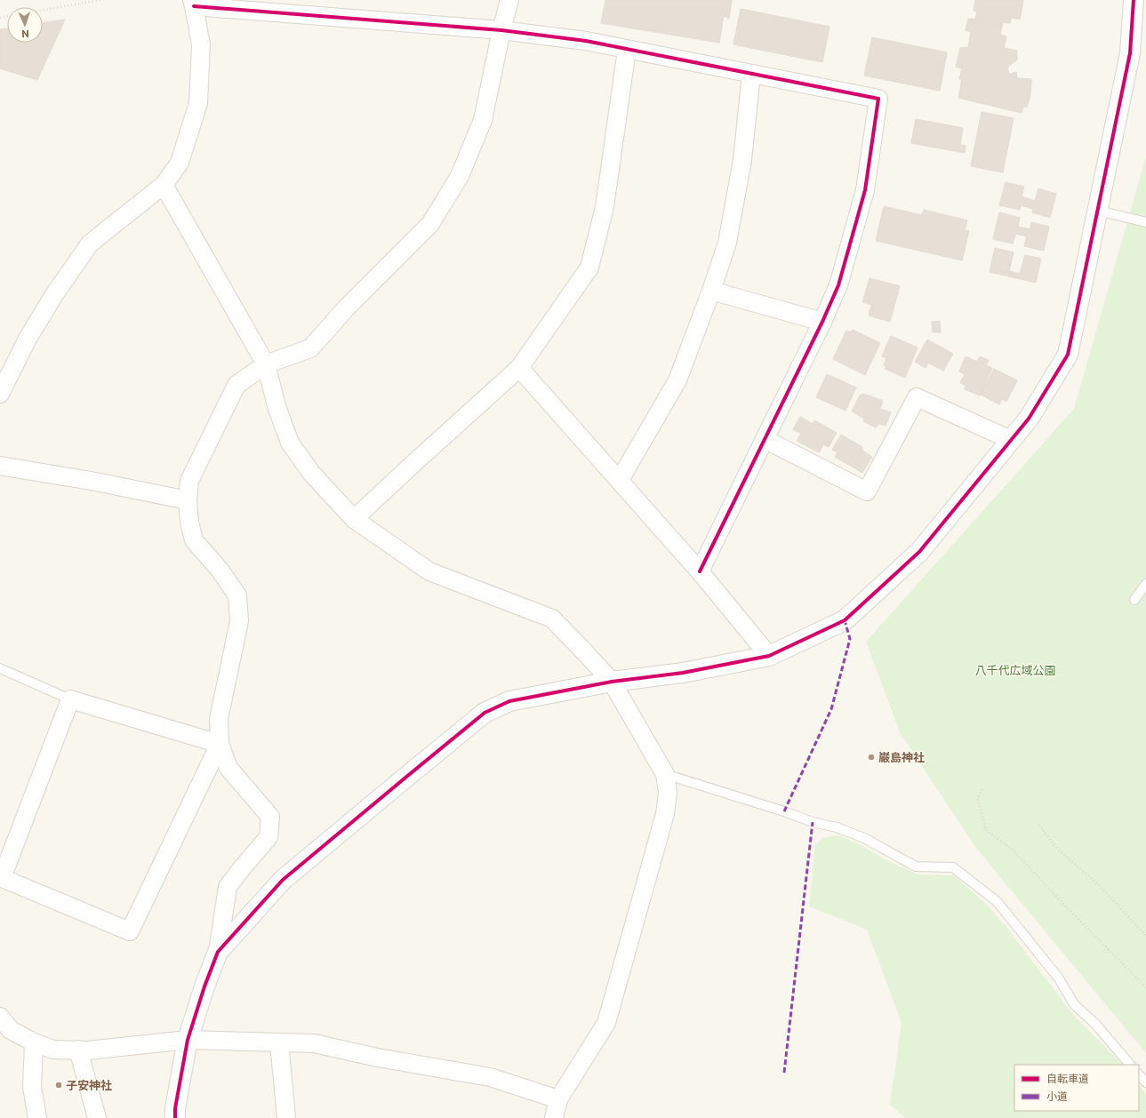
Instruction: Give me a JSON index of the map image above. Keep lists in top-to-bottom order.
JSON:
{
  "parks": ["八千代広域公園"],
  "places": ["巌島神社", "子安神社"],
  "legend": ["自転車道", "小道"],
  "north": "bottom"
}
